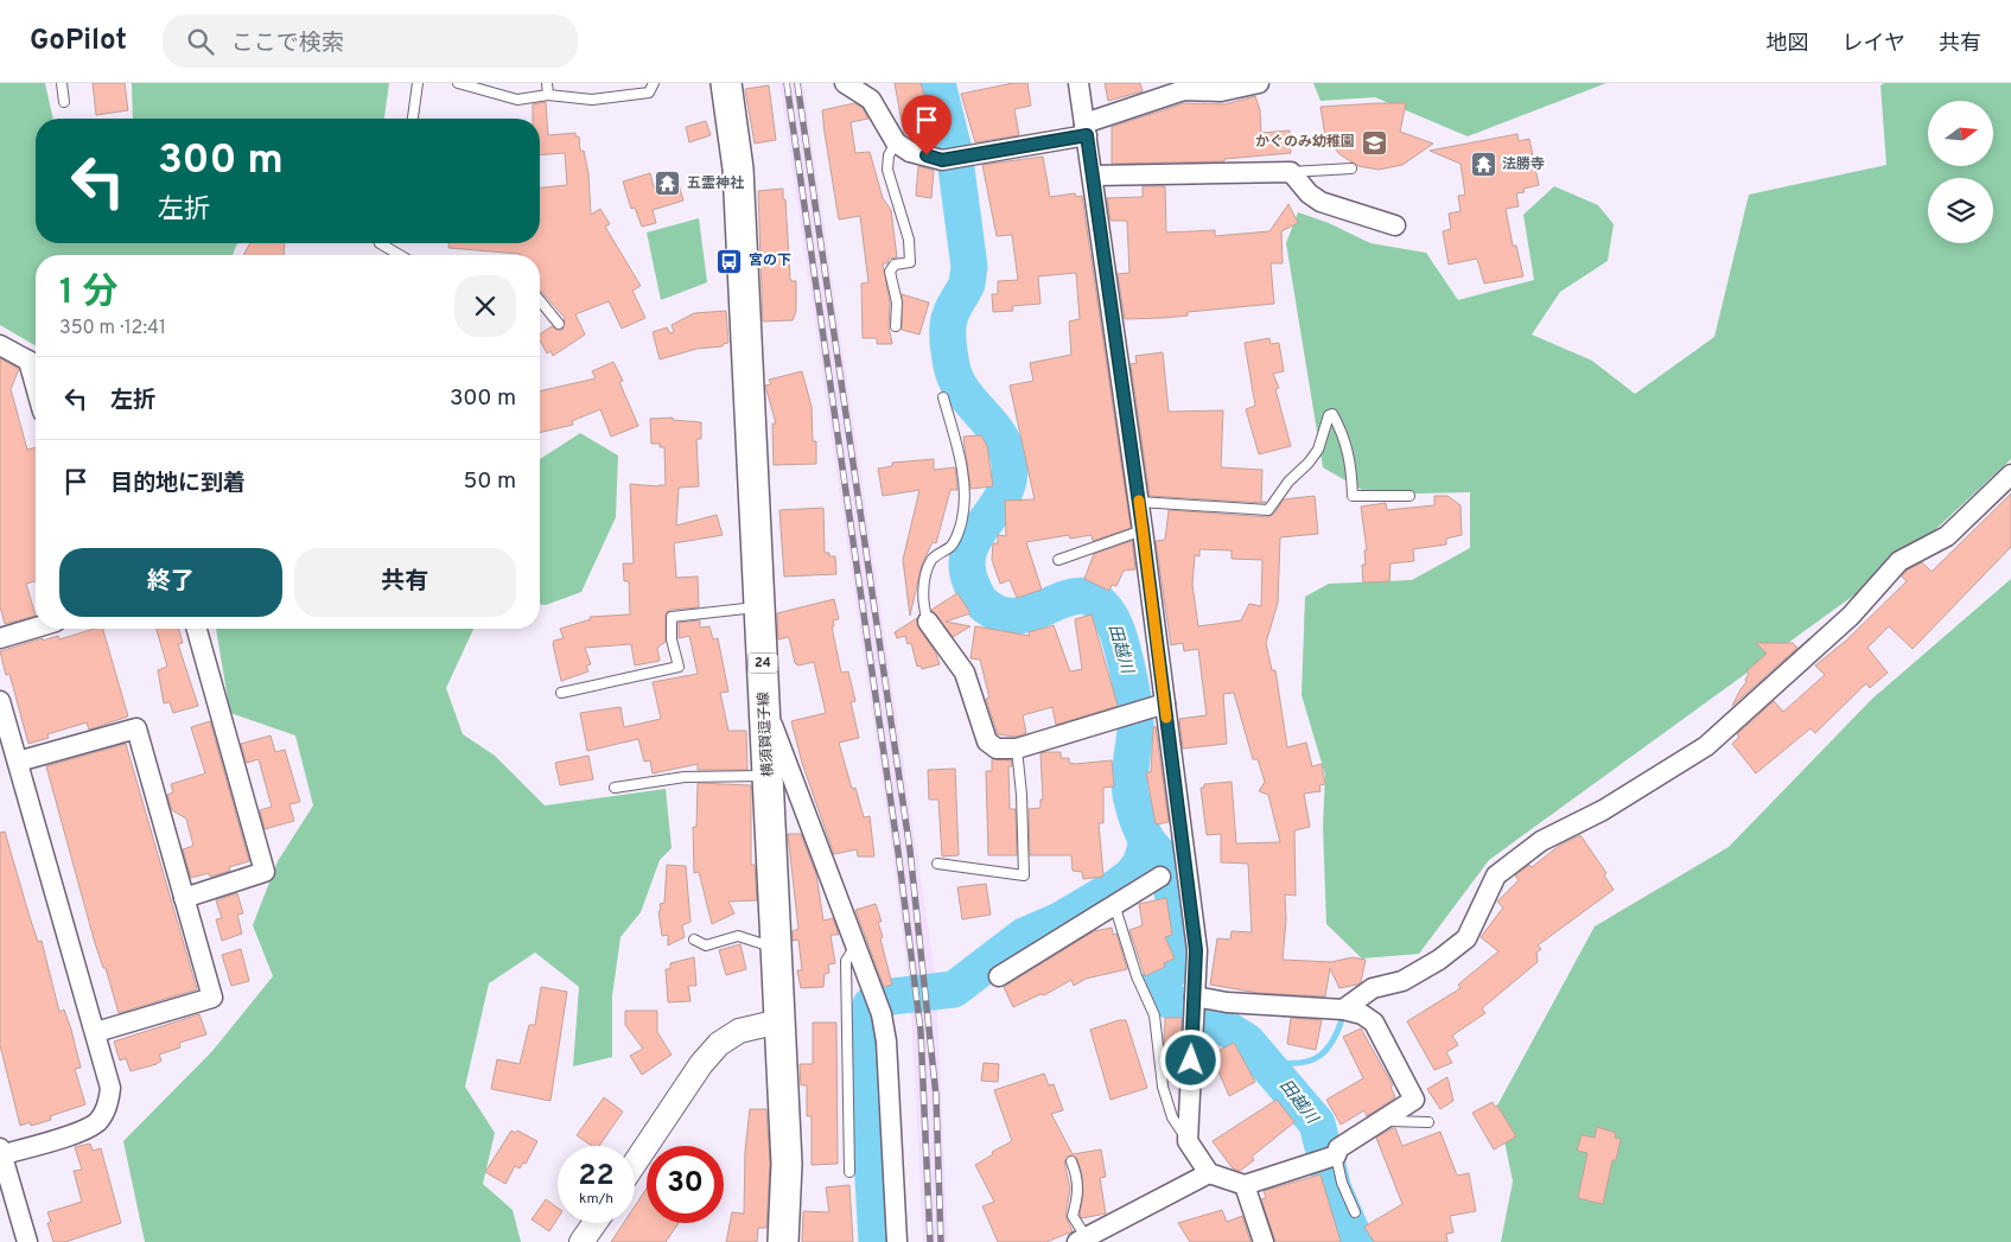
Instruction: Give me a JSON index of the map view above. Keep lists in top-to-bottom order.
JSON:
{
  "streets": {
    "main road": ["24", "横須賀逗子線"]
  },
  "water": ["田越川"],
  "places": {
    "school or university": ["かぐのみ幼稚園"],
    "temple": ["法勝寺", "五霊神社"],
    "bus stop": ["宮の下"]
  },
  "north": "right",
  "page": {
    "header": "GoPilot",
    "search": "ここで検索",
    "nav": ["地図", "レイヤ", "共有"],
    "turn": ["300 m", "左折"],
    "heading": ["1 分", "350 m · 12:41"],
    "list": [
      {
        "name": "左折",
        "value": "300 m"
      },
      {
        "name": "目的地に到着",
        "value": "50 m"
      }
    ],
    "buttons": ["終了", "共有"],
    "speed": "22 km/h",
    "limit": "30"
  }
}
